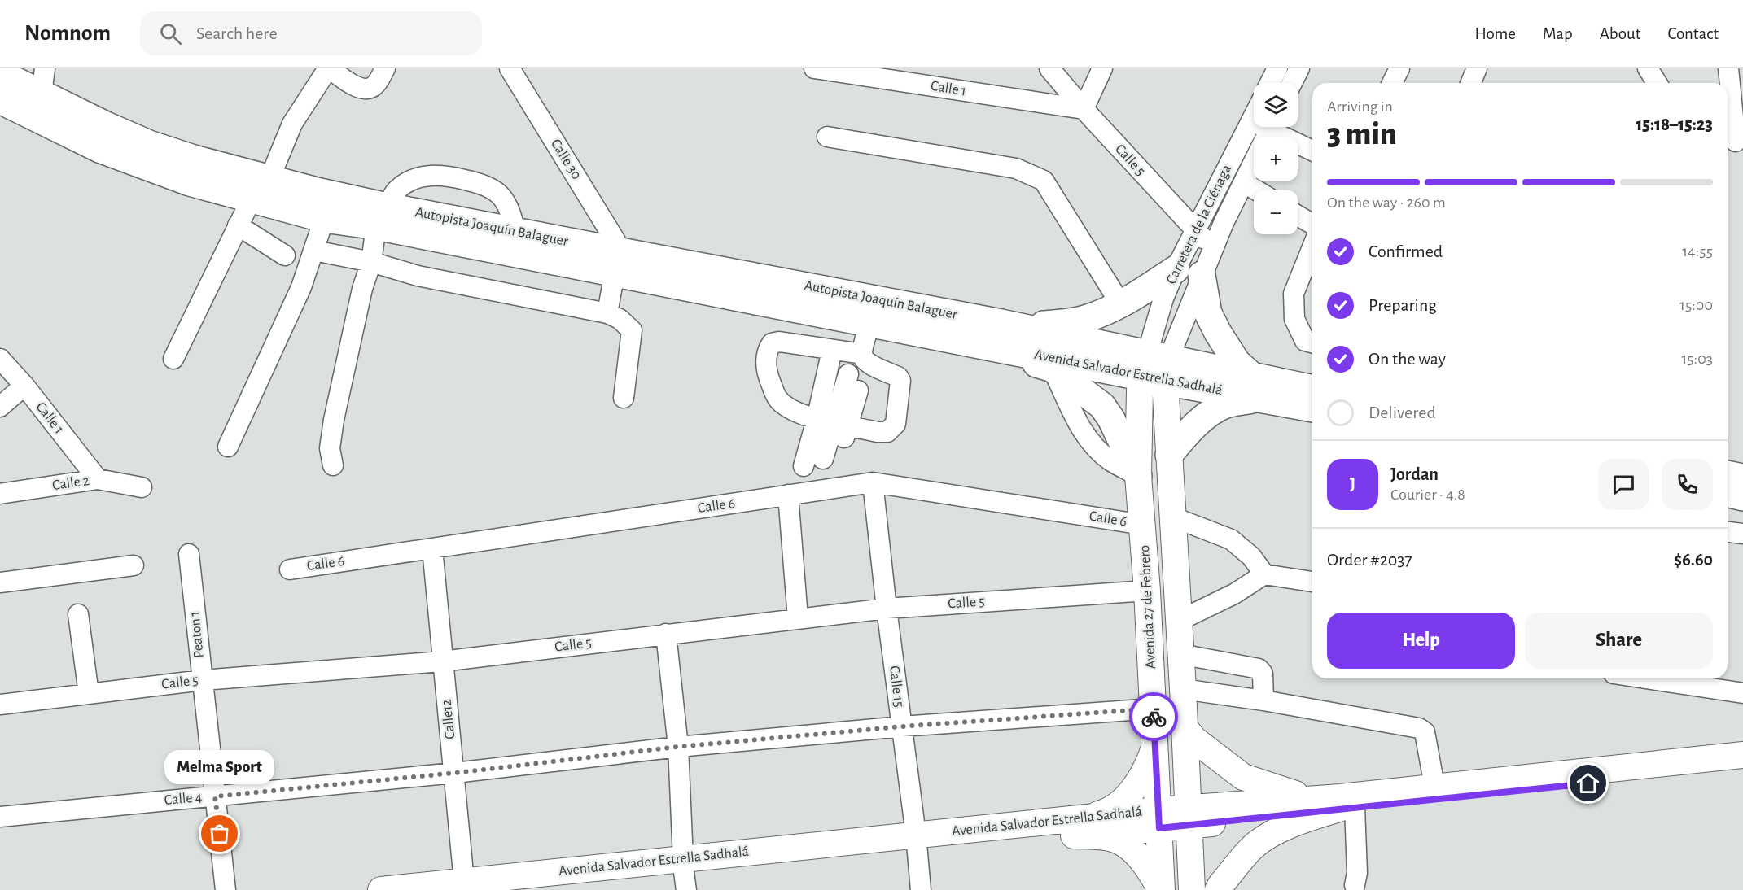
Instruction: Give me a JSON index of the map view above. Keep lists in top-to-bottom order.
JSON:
{
  "streets": {
    "highway": ["Autopista Joaquín Balaguer", "Avenida Salvador Estrella Sadhalá"],
    "main road": ["Avenida 27 de Febrero"],
    "street": [
      "Calle 1",
      "Calle 30",
      "Calle 5",
      "Carretera de la Ciénaga",
      "Calle 2",
      "Calle 6",
      "Peaton 1",
      "Calle 15",
      "Calle12",
      "Calle 4"
    ]
  },
  "crossings": [
    ["Calle 1", "Calle 5"],
    ["Calle 1", "Calle 2"],
    ["Calle 30", "Autopista Joaquín Balaguer"],
    ["Calle 5", "Carretera de la Ciénaga"],
    ["Calle 5", "Avenida 27 de Febrero"],
    ["Calle 5", "Peaton 1"],
    ["Calle 5", "Calle 15"],
    ["Calle 5", "Calle12"],
    ["Carretera de la Ciénaga", "Avenida Salvador Estrella Sadhalá"],
    ["Carretera de la Ciénaga", "Avenida 27 de Febrero"],
    ["Autopista Joaquín Balaguer", "Avenida Salvador Estrella Sadhalá"],
    ["Avenida Salvador Estrella Sadhalá", "Avenida 27 de Febrero"],
    ["Avenida Salvador Estrella Sadhalá", "Calle 15"],
    ["Avenida Salvador Estrella Sadhalá", "Calle12"],
    ["Calle 6", "Avenida 27 de Febrero"],
    ["Calle 6", "Calle 15"],
    ["Calle 6", "Calle12"],
    ["Avenida 27 de Febrero", "Calle 4"],
    ["Peaton 1", "Calle 4"],
    ["Calle 15", "Calle 4"],
    ["Calle12", "Calle 4"]
  ],
  "places": ["Melma Sport"],
  "page": {
    "header": "Nomnom",
    "search": "Search here",
    "nav": [
      "Home",
      "Map",
      "About",
      "Contact"
    ],
    "map_buttons": ["+", "−"],
    "heading": ["3 min", "Arriving in", "15:18–15:23"],
    "panel": [
      "Jordan",
      "Courier · 4.8",
      "Order #2037",
      "$6.60"
    ],
    "bar": "On the way · 260 m",
    "list": [
      ["Confirmed", "14:55"],
      ["Preparing", "15:00"],
      ["On the way", "15:03"],
      "Delivered"
    ],
    "round": "J",
    "buttons": ["Help", "Share"],
    "bubble": "Melma Sport"
  }
}
